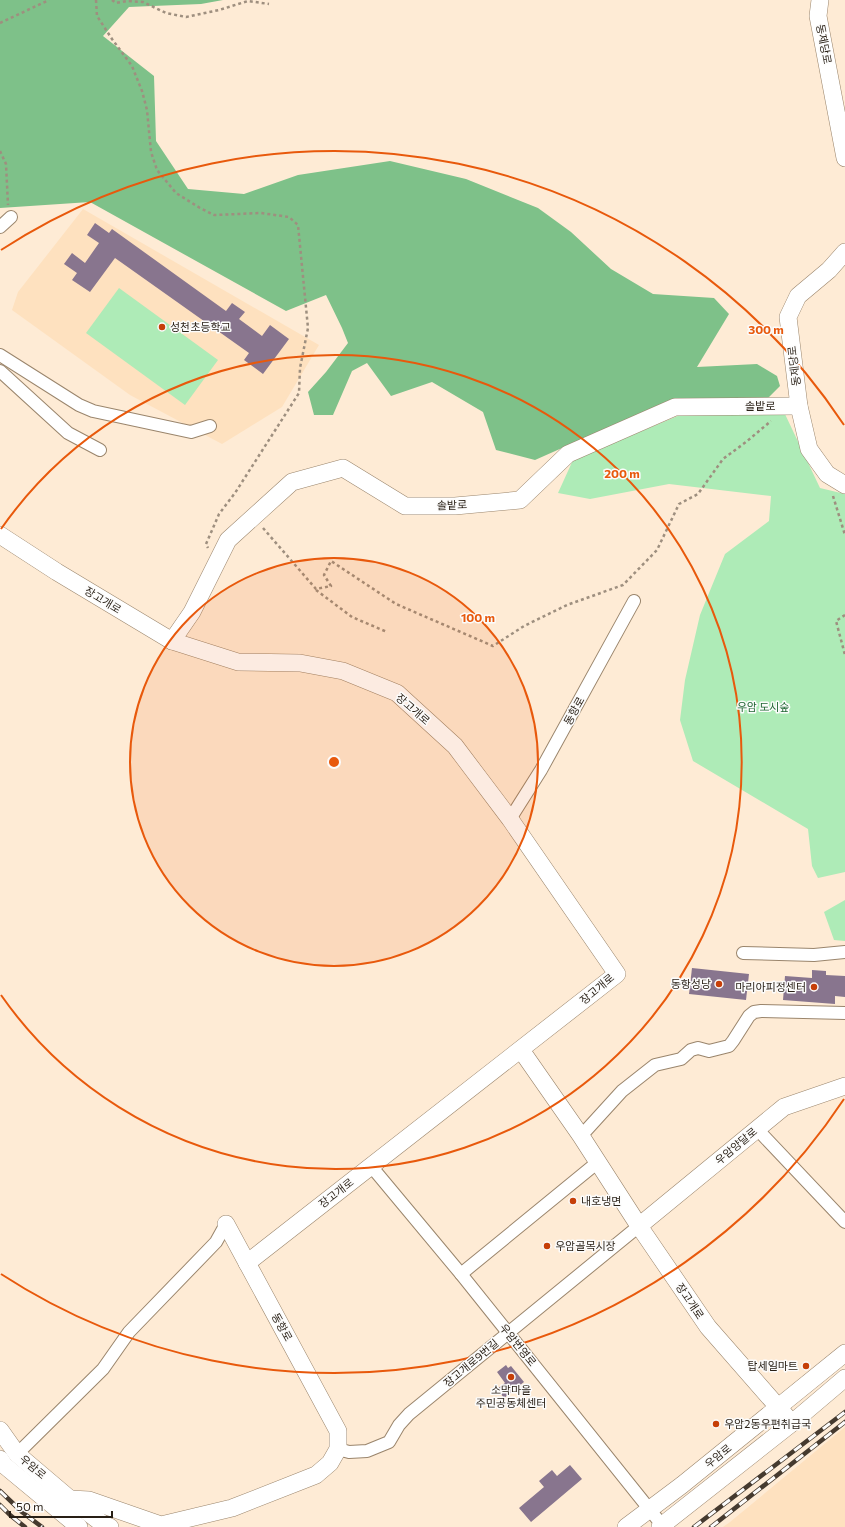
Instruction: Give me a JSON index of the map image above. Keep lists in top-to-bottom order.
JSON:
{
  "streets": {
    "street": [
      "동제당로",
      "솔밭로",
      "장고개로",
      "동항로",
      "우암양달로",
      "우암번영로",
      "장고개로9번길",
      "우암로"
    ]
  },
  "crossings": [
    ["동제당로", "솔밭로"],
    ["솔밭로", "장고개로"],
    ["장고개로", "동항로"],
    ["장고개로", "우암양달로"],
    ["장고개로", "우암번영로"],
    ["장고개로", "장고개로9번길"],
    ["장고개로", "우암로"],
    ["동항로", "장고개로9번길"],
    ["동항로", "우암로"],
    ["우암양달로", "장고개로9번길"],
    ["우암번영로", "장고개로9번길"],
    ["우암번영로", "우암로"]
  ],
  "parks": ["우암 도시숲"],
  "places": [
    "성천초등학교",
    "동항성당",
    "마리아피정센터",
    "내호냉면",
    "우암골목시장",
    "탑세일마트",
    "소막마을 주민공동체센터",
    "우암2동우편취급국"
  ],
  "scale_bar": "50 m",
  "rings": ["300 m", "200 m", "100 m"]
}
